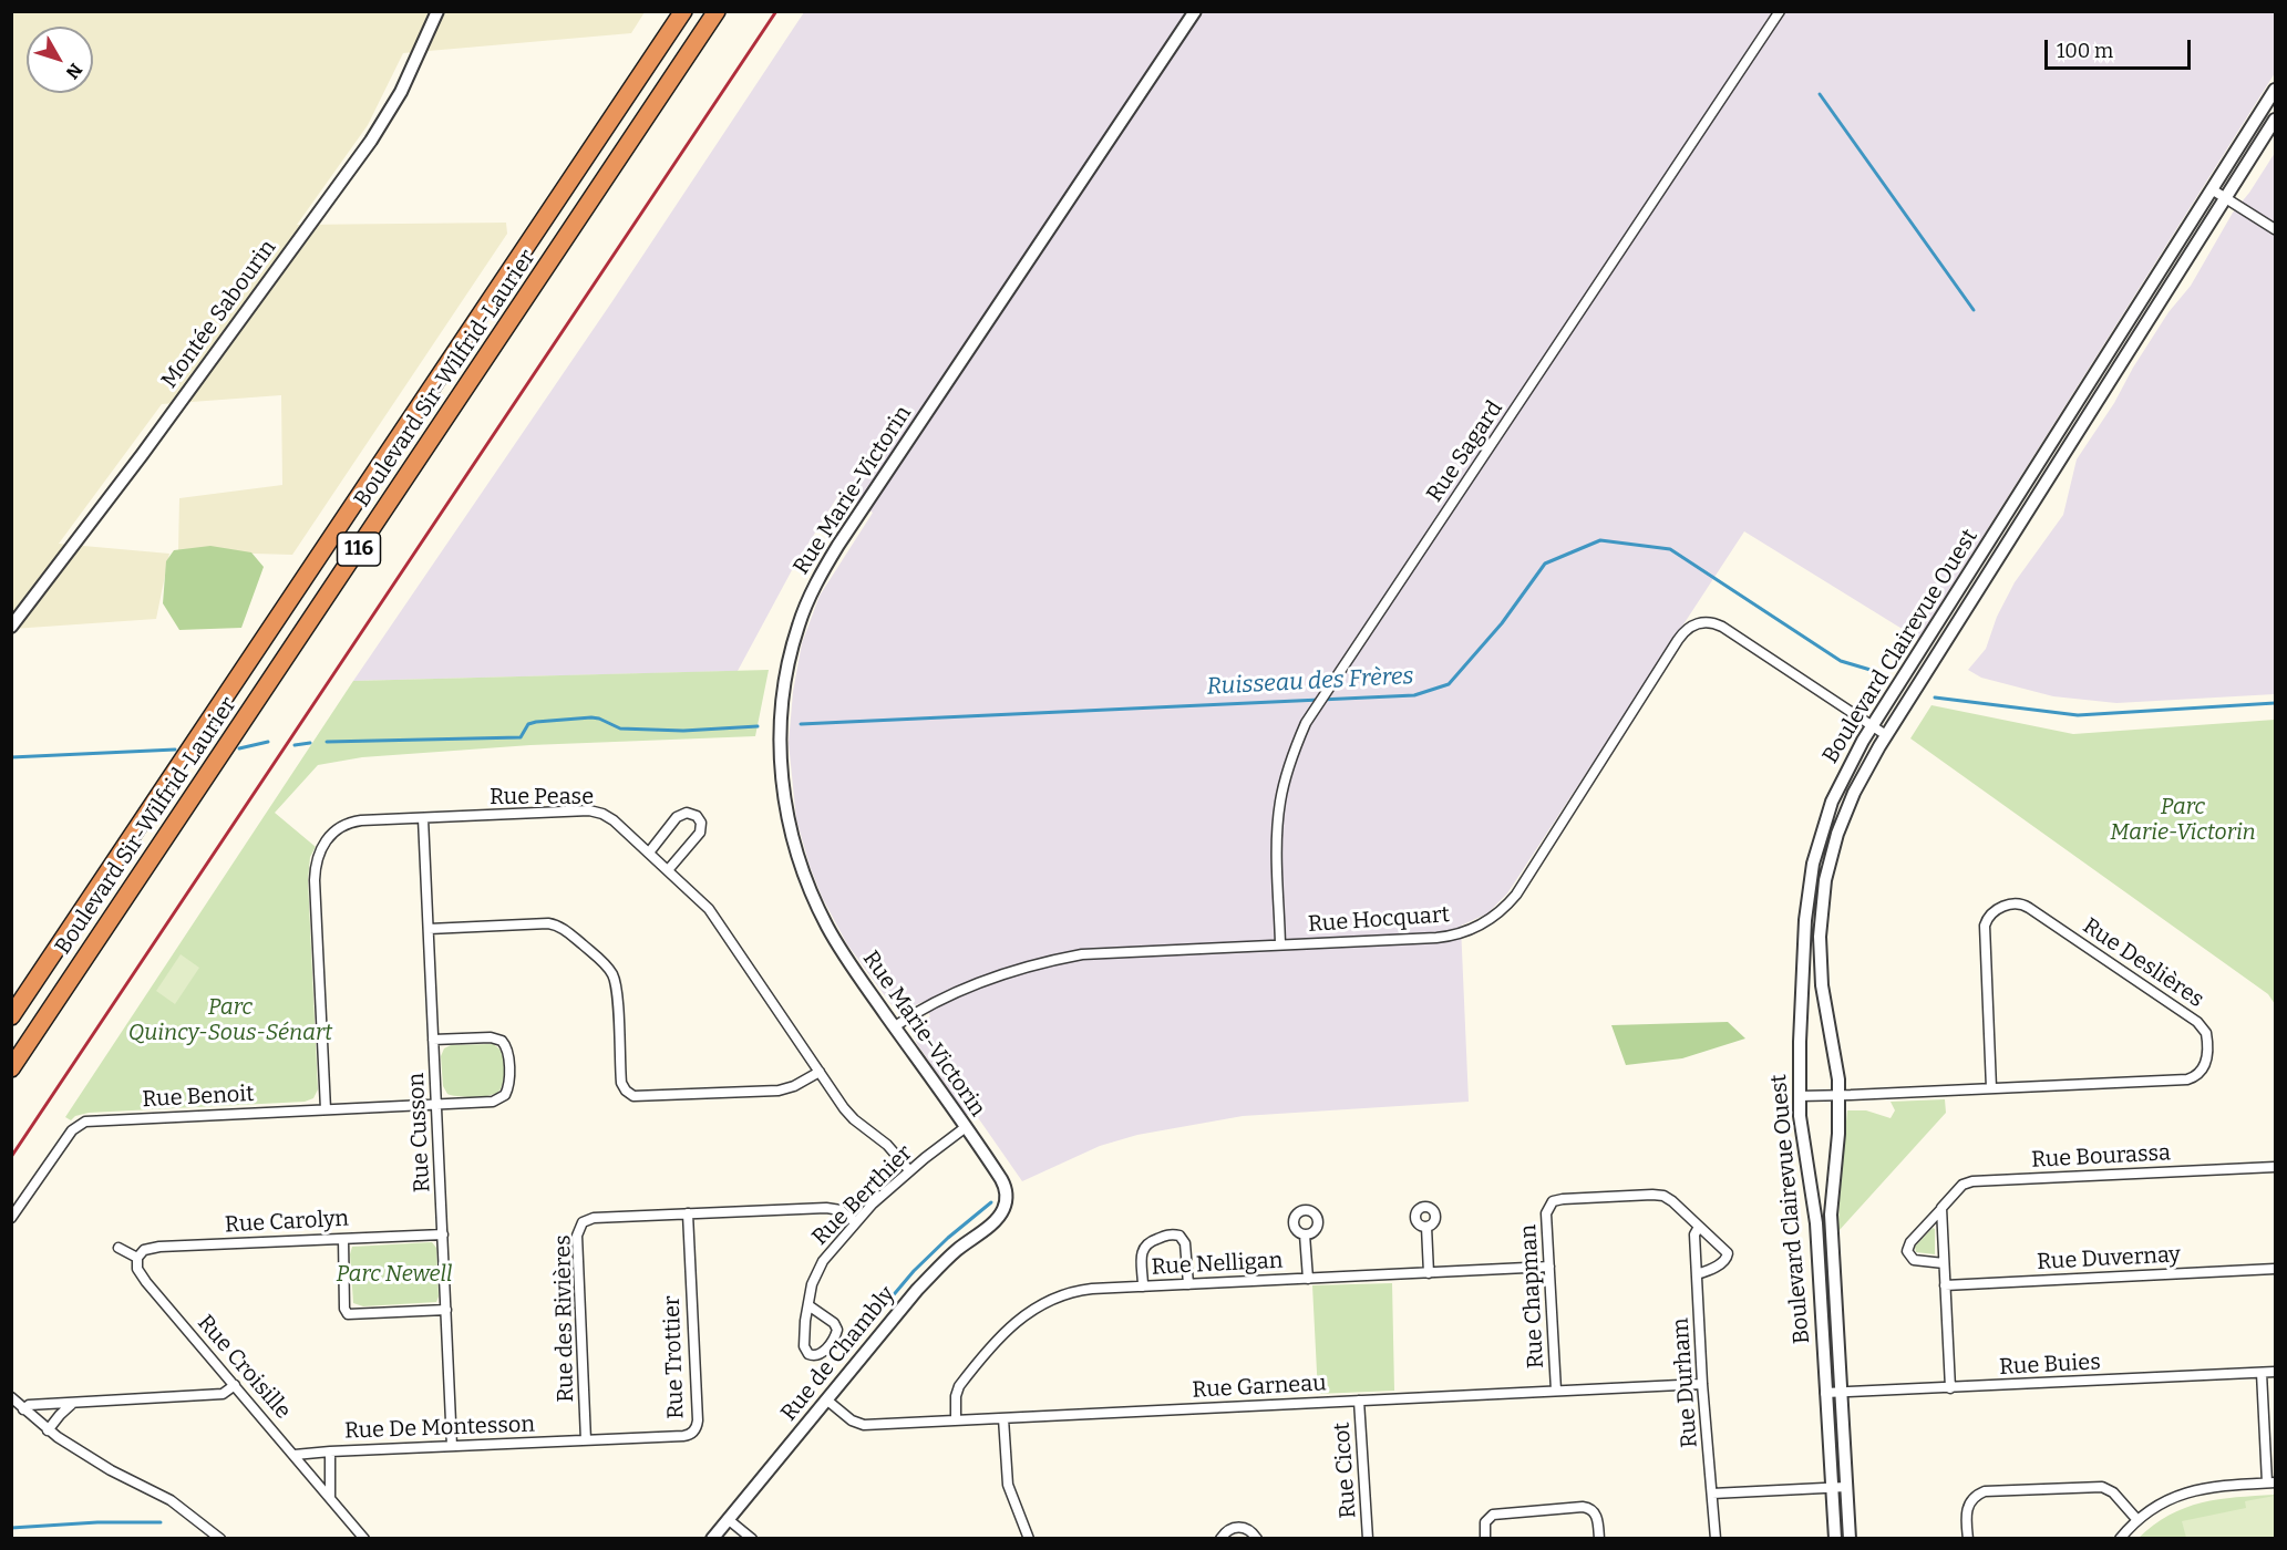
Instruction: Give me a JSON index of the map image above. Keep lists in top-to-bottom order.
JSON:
{
  "streets": {
    "highway": ["Boulevard Sir-Wilfrid-Laurier", "116"],
    "street": [
      "Montée Sabourin",
      "Rue Sagard",
      "Rue Marie-Victorin",
      "Boulevard Clairevue Ouest",
      "Rue Pease",
      "Rue Hocquart",
      "Rue Deslières",
      "Rue Benoit",
      "Rue Cusson",
      "Rue Bourassa",
      "Rue Berthier",
      "Rue Carolyn",
      "Rue Duvernay",
      "Rue Nelligan",
      "Rue Chapman",
      "Rue des Rivières",
      "Rue de Chambly",
      "Rue Trottier",
      "Rue Buies",
      "Rue Croisille",
      "Rue Durham",
      "Rue Garneau",
      "Rue De Montesson",
      "Rue Cicot"
    ]
  },
  "crossings": [
    ["Rue Sagard", "Rue Hocquart"],
    ["Rue Marie-Victorin", "Rue Hocquart"],
    ["Rue Marie-Victorin", "Rue Berthier"],
    ["Rue Marie-Victorin", "Rue de Chambly"],
    ["Boulevard Clairevue Ouest", "Rue Hocquart"],
    ["Boulevard Clairevue Ouest", "Rue Deslières"],
    ["Boulevard Clairevue Ouest", "Rue Buies"],
    ["Rue Pease", "Rue Benoit"],
    ["Rue Pease", "Rue Cusson"],
    ["Rue Pease", "Rue Berthier"],
    ["Rue Benoit", "Rue Cusson"],
    ["Rue Cusson", "Rue Carolyn"],
    ["Rue Cusson", "Rue De Montesson"],
    ["Rue Carolyn", "Rue Croisille"],
    ["Rue Nelligan", "Rue Chapman"],
    ["Rue Nelligan", "Rue Garneau"],
    ["Rue Chapman", "Rue Durham"],
    ["Rue Chapman", "Rue Garneau"],
    ["Rue des Rivières", "Rue Trottier"],
    ["Rue des Rivières", "Rue De Montesson"],
    ["Rue de Chambly", "Rue Garneau"],
    ["Rue Trottier", "Rue De Montesson"],
    ["Rue Croisille", "Rue De Montesson"],
    ["Rue Durham", "Rue Garneau"],
    ["Rue Garneau", "Rue Cicot"]
  ],
  "water": ["Ruisseau des Frères"],
  "parks": ["Parc Marie-Victorin", "Parc Quincy-Sous-Sénart", "Parc Newell"],
  "scale_bar": "100 m",
  "north": "bottom right"
}
